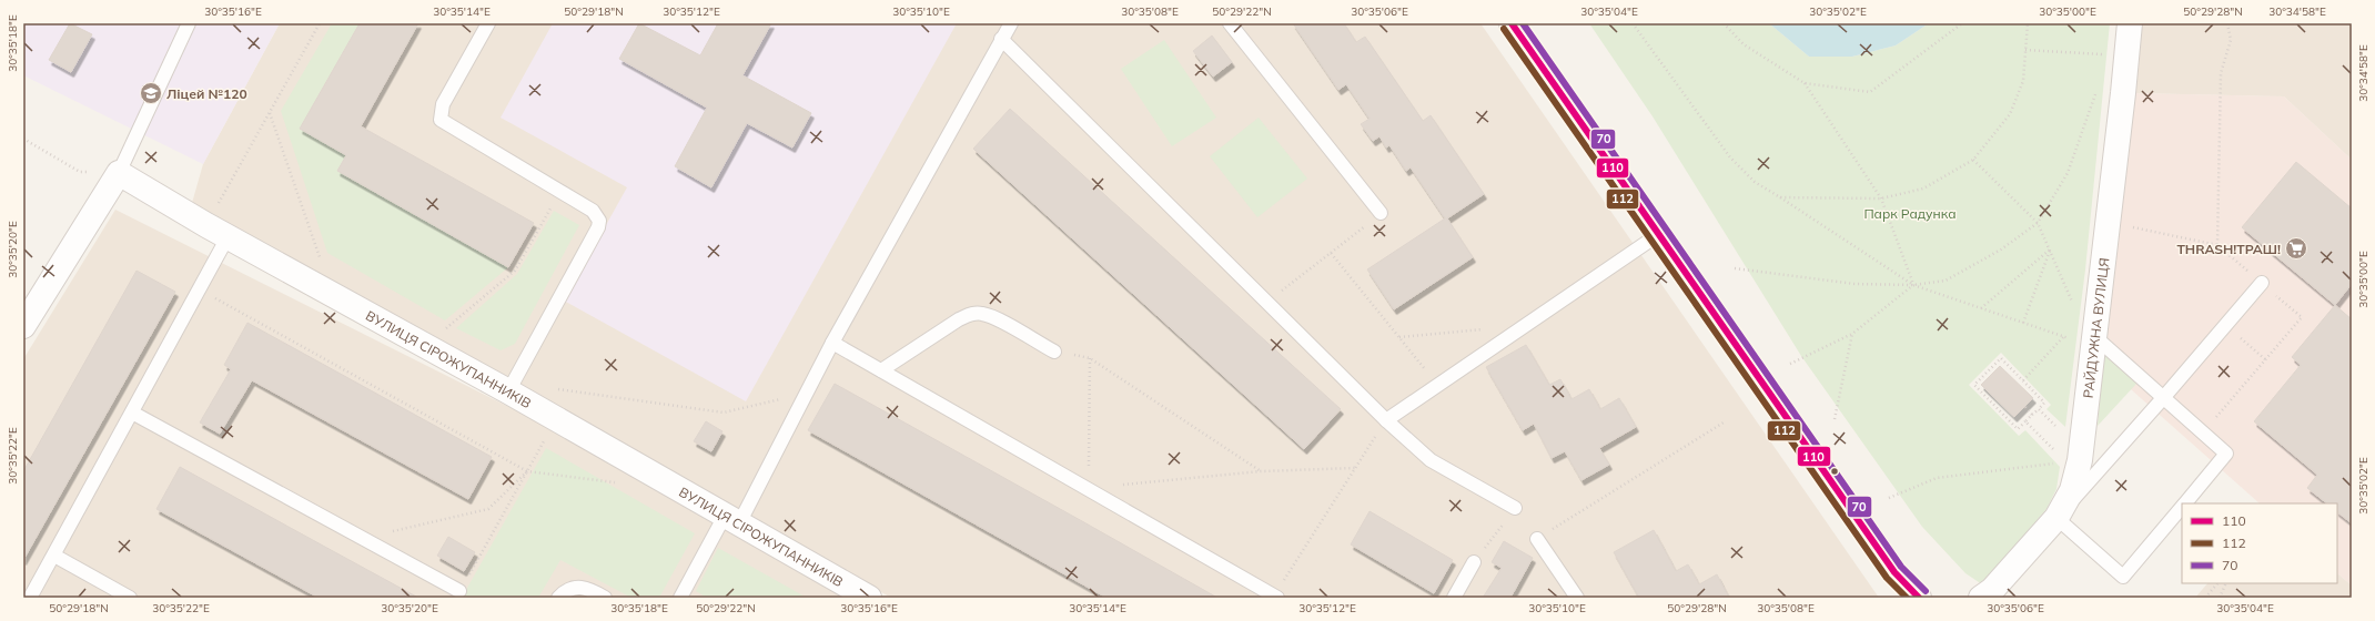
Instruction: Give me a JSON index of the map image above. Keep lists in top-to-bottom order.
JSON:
{
  "streets": {
    "street": ["РАЙДУЖНА ВУЛИЦЯ", "ВУЛИЦЯ СІРОЖУПАННИКІВ"]
  },
  "parks": ["Парк Радунка"],
  "places": {
    "school or university": ["Ліцей №120"],
    "supermarket": ["ТHRASH!ТРАШ!"]
  },
  "lines": ["transit line 110", "transit line 70", "transit line 112"],
  "legend": ["110", "112", "70"],
  "coordinates": [
    "30°35'16\"E",
    "30°35'14\"E",
    "50°29'18\"N",
    "30°35'12\"E",
    "30°35'10\"E",
    "30°35'08\"E",
    "50°29'22\"N",
    "30°35'06\"E",
    "30°35'04\"E",
    "30°35'02\"E",
    "30°35'00\"E",
    "50°29'28\"N",
    "30°34'58\"E",
    "30°35'18\"E",
    "30°35'20\"E",
    "30°35'22\"E"
  ]
}
